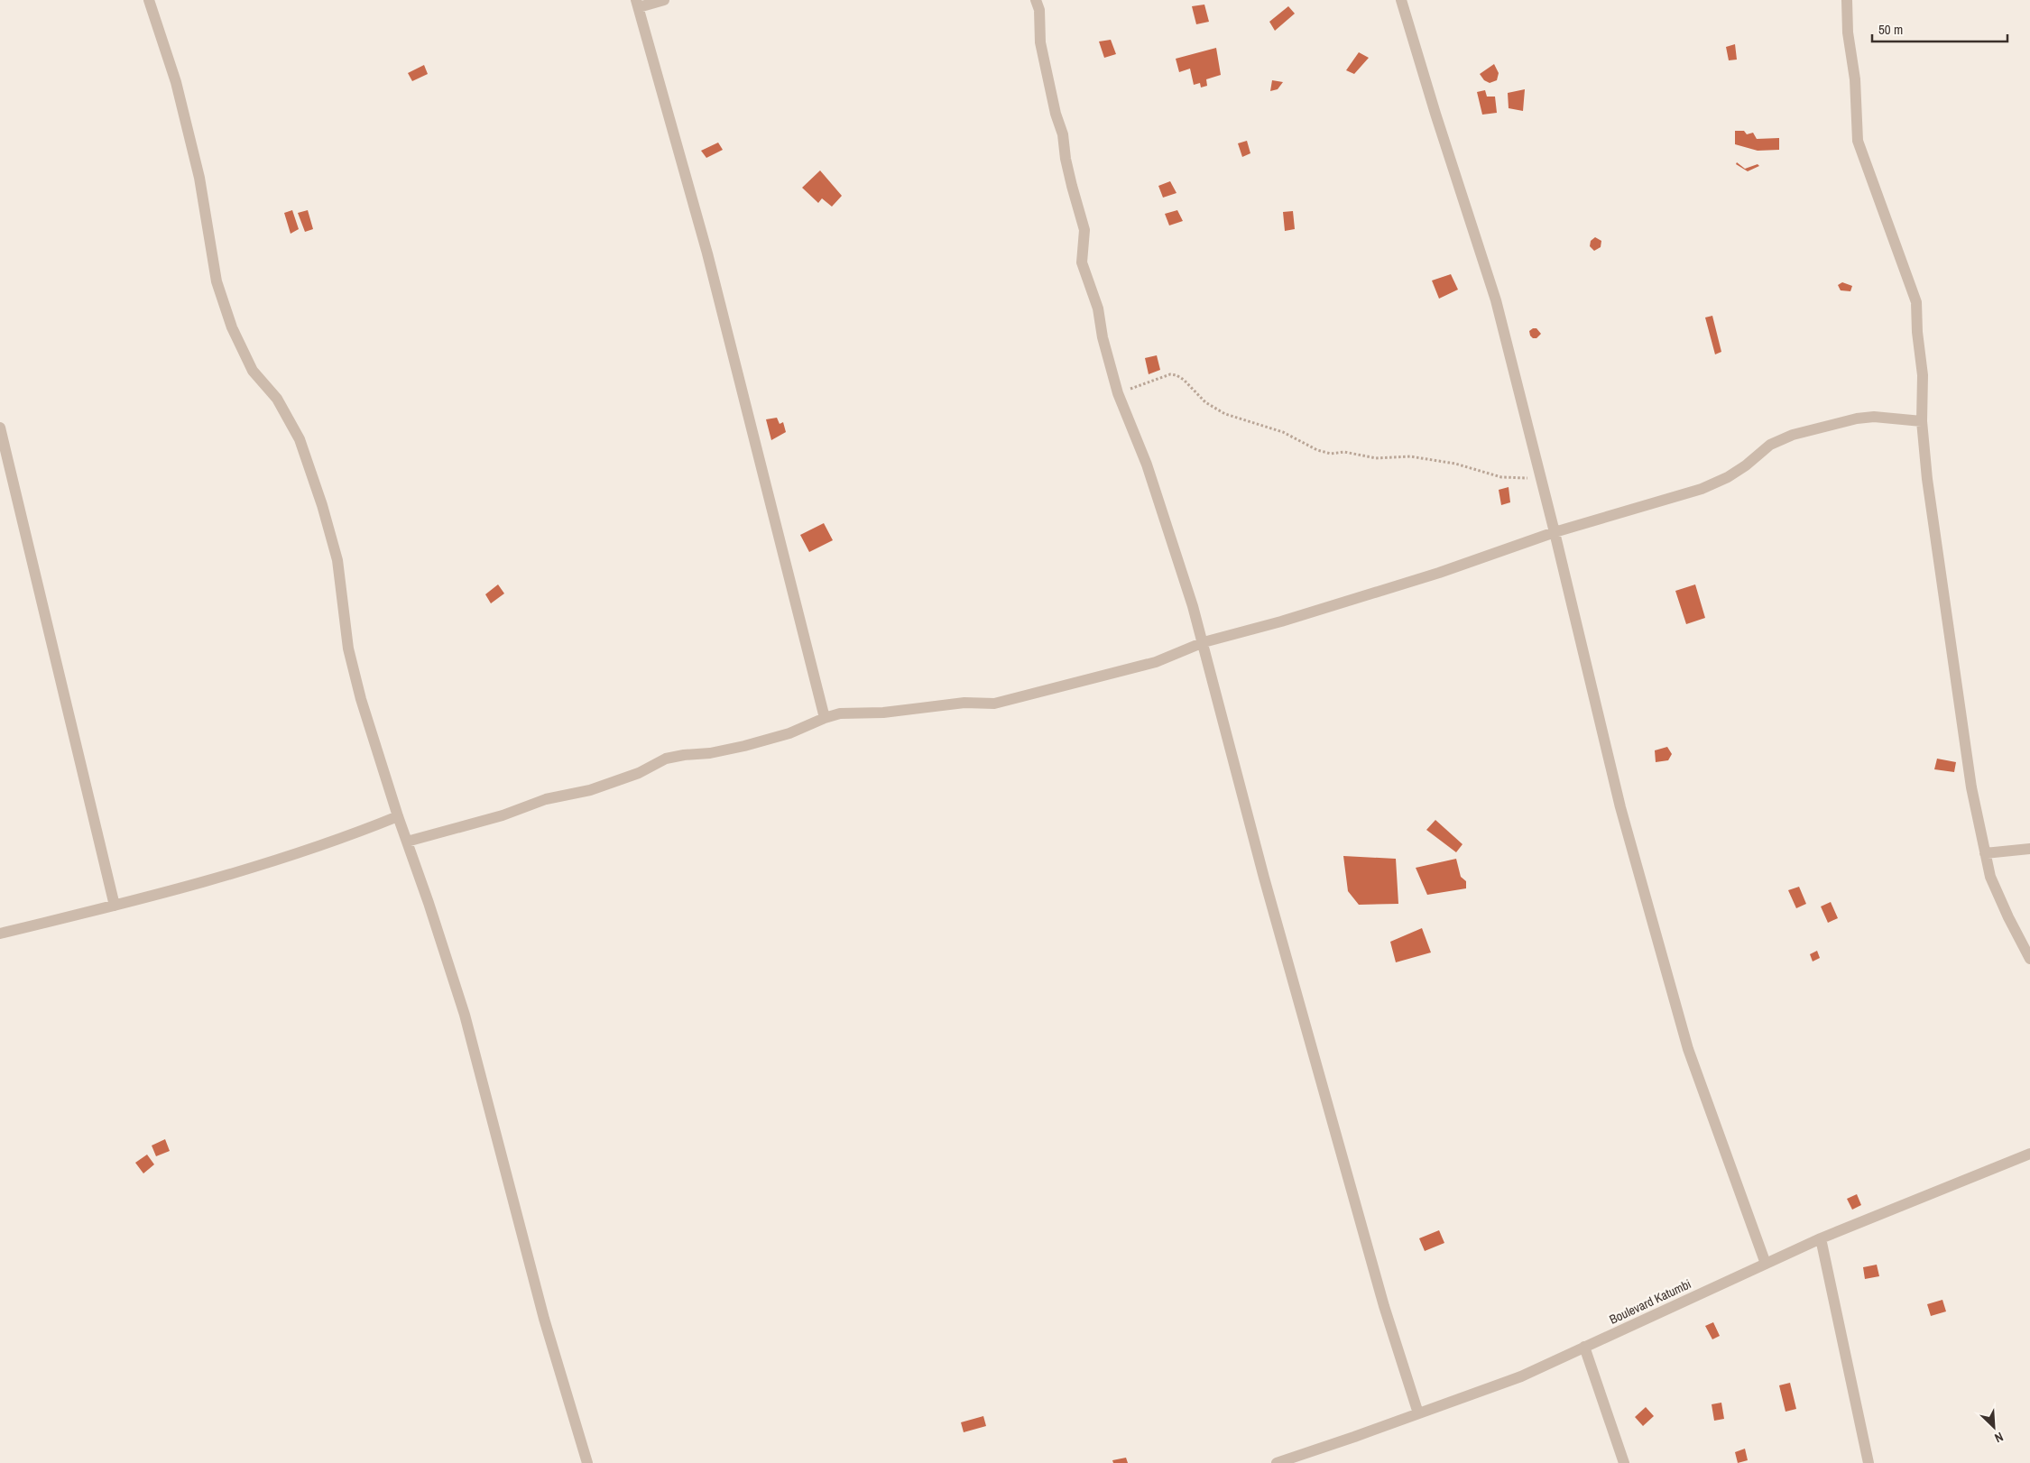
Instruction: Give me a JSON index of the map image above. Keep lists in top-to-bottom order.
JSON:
{
  "streets": {
    "street": ["Boulevard Katumbi"]
  },
  "scale_bar": "50 m",
  "north": "bottom right"
}
